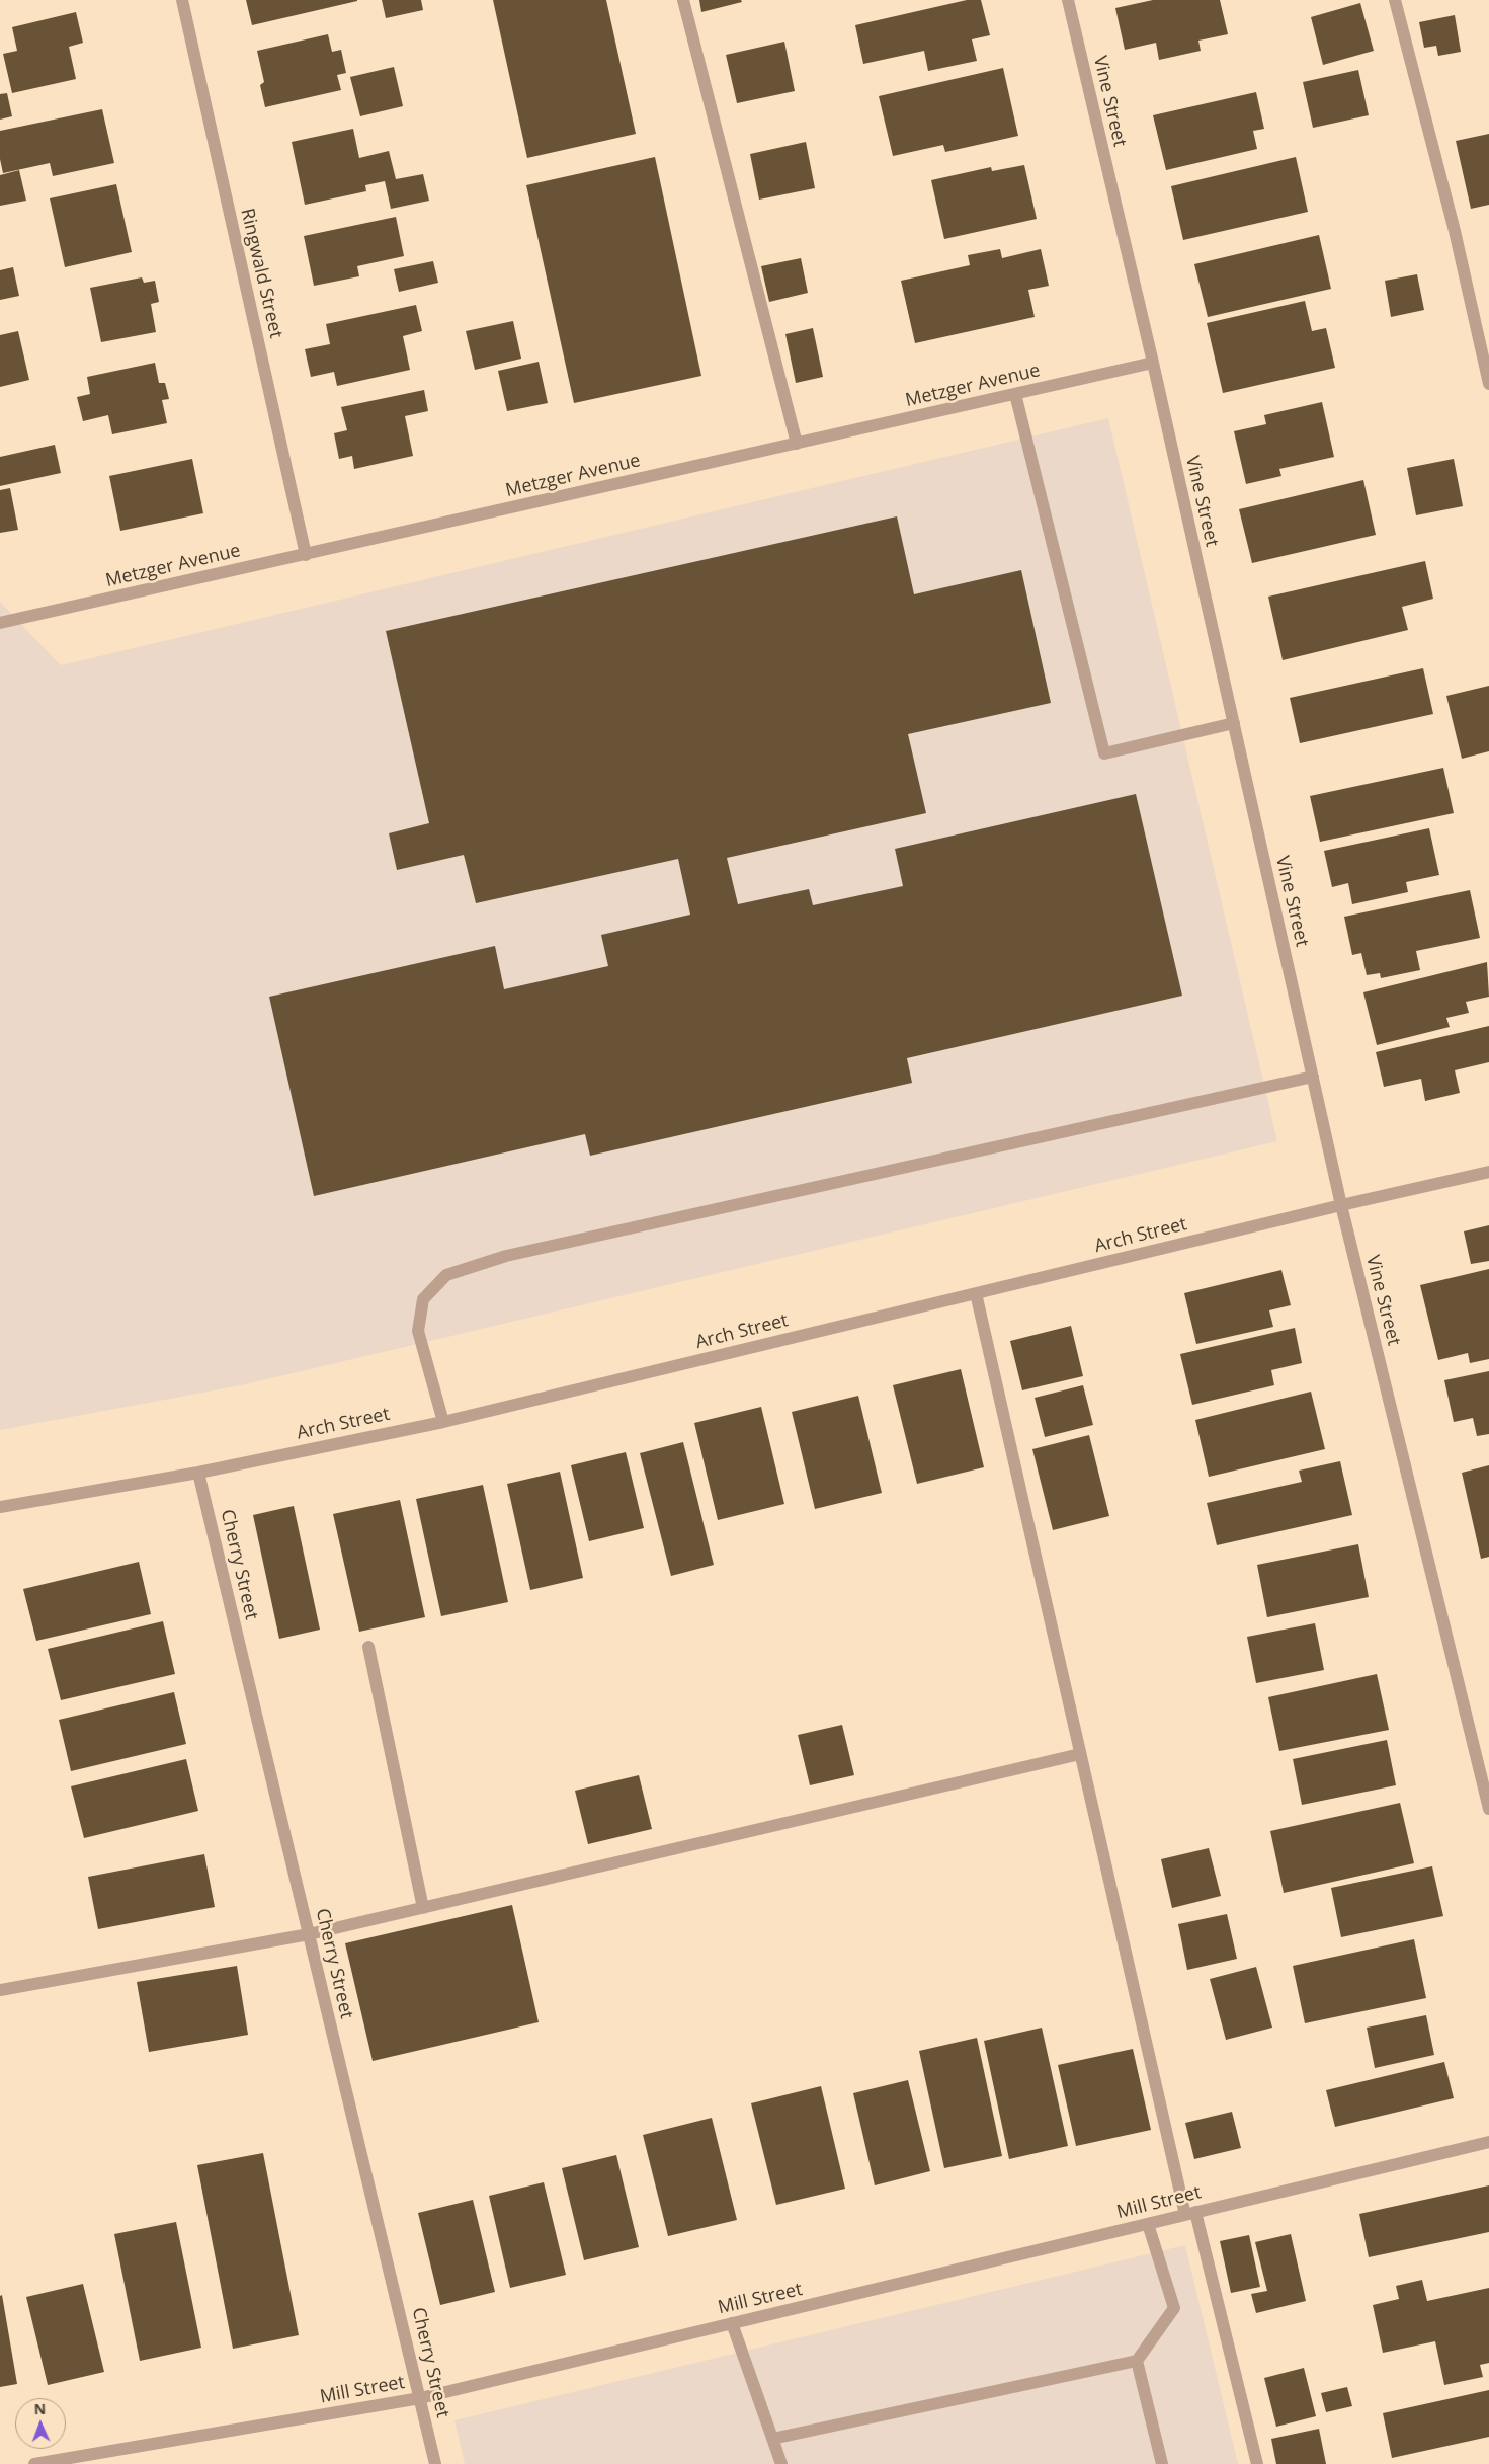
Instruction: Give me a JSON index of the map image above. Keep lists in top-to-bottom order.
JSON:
{
  "streets": {
    "street": [
      "Vine Street",
      "Ringwald Street",
      "Metzger Avenue",
      "Arch Street",
      "Cherry Street",
      "Mill Street"
    ]
  },
  "crossings": [
    ["Vine Street", "Metzger Avenue"],
    ["Vine Street", "Arch Street"],
    ["Ringwald Street", "Metzger Avenue"],
    ["Arch Street", "Cherry Street"],
    ["Cherry Street", "Mill Street"]
  ],
  "north": "top"
}
